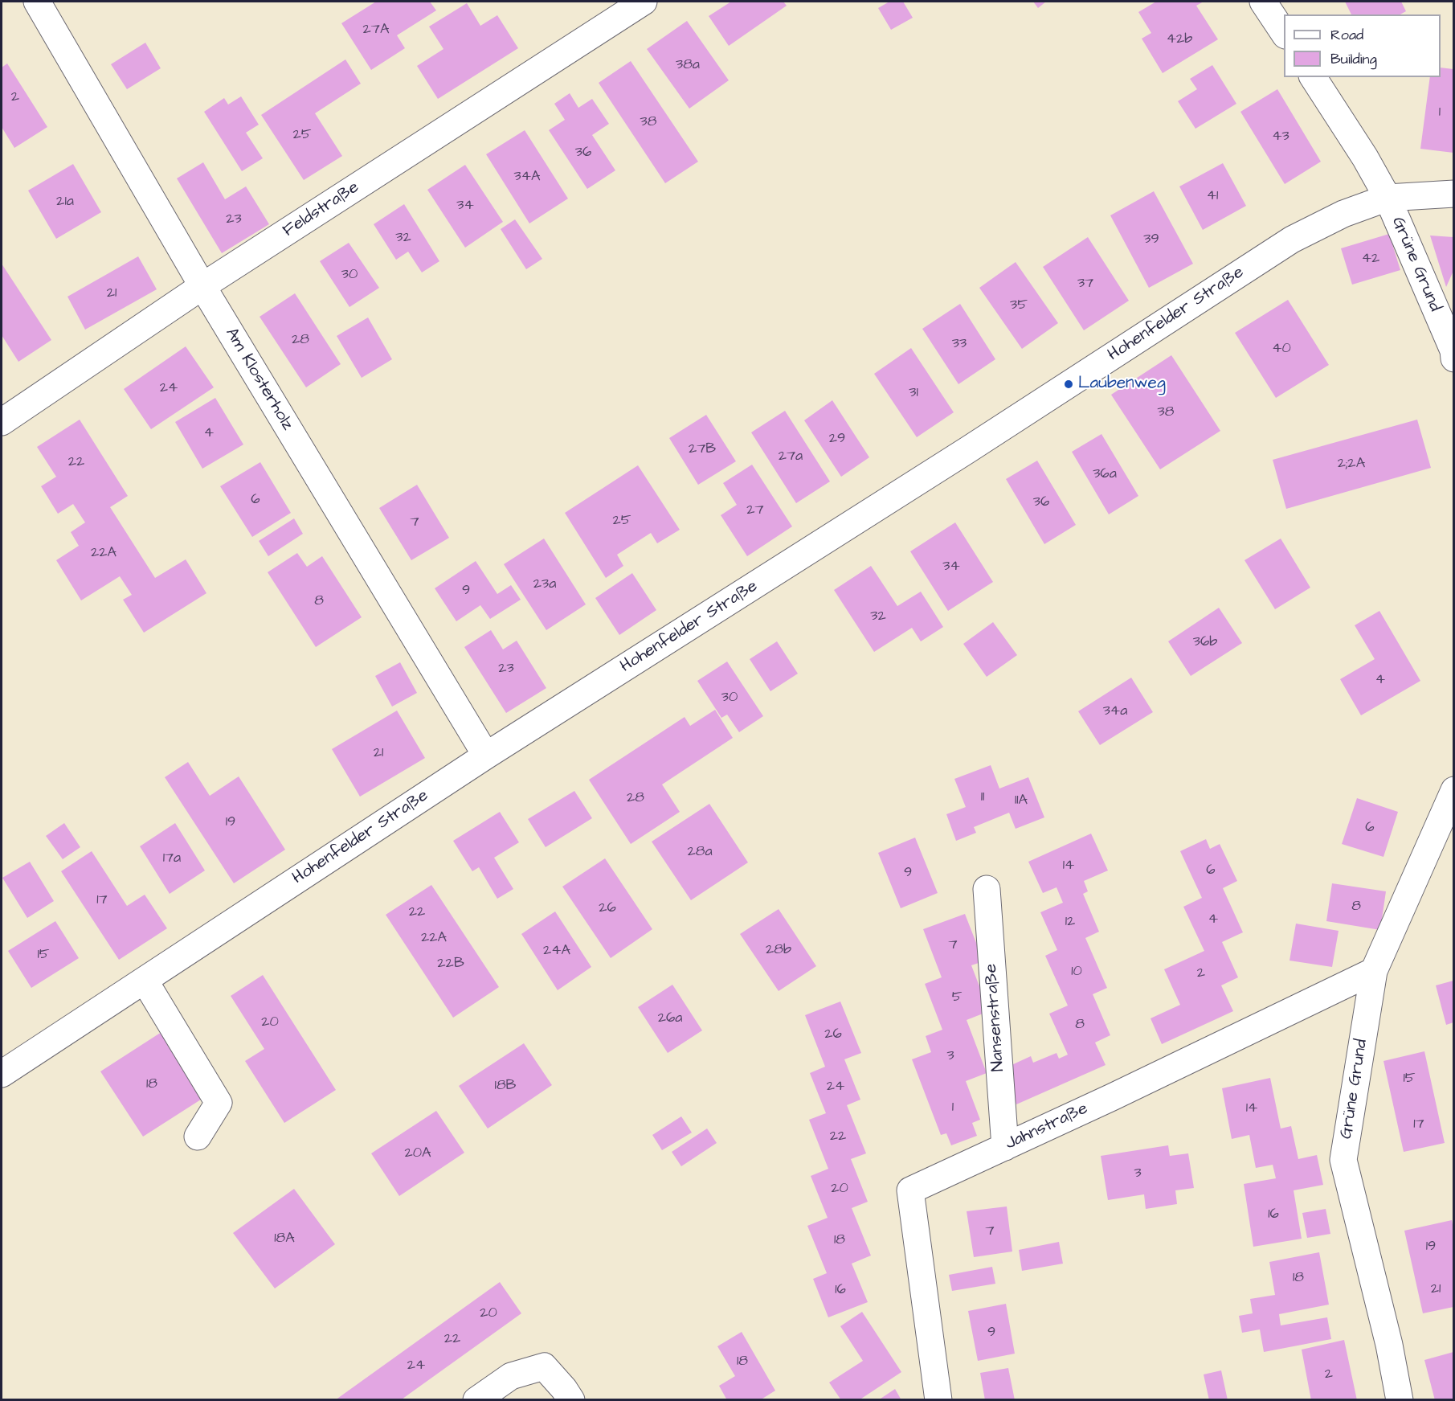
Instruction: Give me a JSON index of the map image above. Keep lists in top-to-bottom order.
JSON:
{
  "streets": {
    "street": [
      "Feldstraße",
      "Grüne Grund",
      "Hohenfelder Straße",
      "Am Klosterholz",
      "Nansenstraße",
      "Jahnstraße"
    ]
  },
  "crossings": [
    ["Feldstraße", "Am Klosterholz"],
    ["Grüne Grund", "Hohenfelder Straße"],
    ["Grüne Grund", "Jahnstraße"],
    ["Hohenfelder Straße", "Am Klosterholz"],
    ["Nansenstraße", "Jahnstraße"]
  ],
  "places": ["Laubenweg"],
  "house_numbers": [
    "27A",
    "42b",
    "38a",
    "2",
    "1",
    "38",
    "25",
    "43",
    "36",
    "34A",
    "41",
    "21a",
    "34",
    "23",
    "32",
    "39",
    "42",
    "30",
    "37",
    "21",
    "35",
    "28",
    "33",
    "40",
    "24",
    "31",
    "38",
    "4",
    "29",
    "27B",
    "27a",
    "22",
    "2;2A",
    "36a",
    "6",
    "36",
    "27",
    "25",
    "7",
    "22A",
    "34",
    "23a",
    "9",
    "8",
    "32",
    "36b",
    "23",
    "4",
    "30",
    "34a",
    "21",
    "11",
    "28",
    "11A",
    "19",
    "6",
    "28a",
    "17a",
    "14",
    "6",
    "9",
    "17",
    "8",
    "26",
    "22",
    "4",
    "12",
    "22A",
    "7",
    "28b",
    "24A",
    "15",
    "22B",
    "10",
    "2",
    "5",
    "26a",
    "20",
    "8",
    "26",
    "3",
    "15",
    "18",
    "18B",
    "24",
    "1",
    "14",
    "17",
    "22",
    "20A",
    "3",
    "20",
    "16",
    "7",
    "18A",
    "18",
    "19",
    "18",
    "21",
    "16",
    "20",
    "9",
    "22",
    "18",
    "24",
    "2"
  ],
  "legend": ["Road", "Building"]
}
